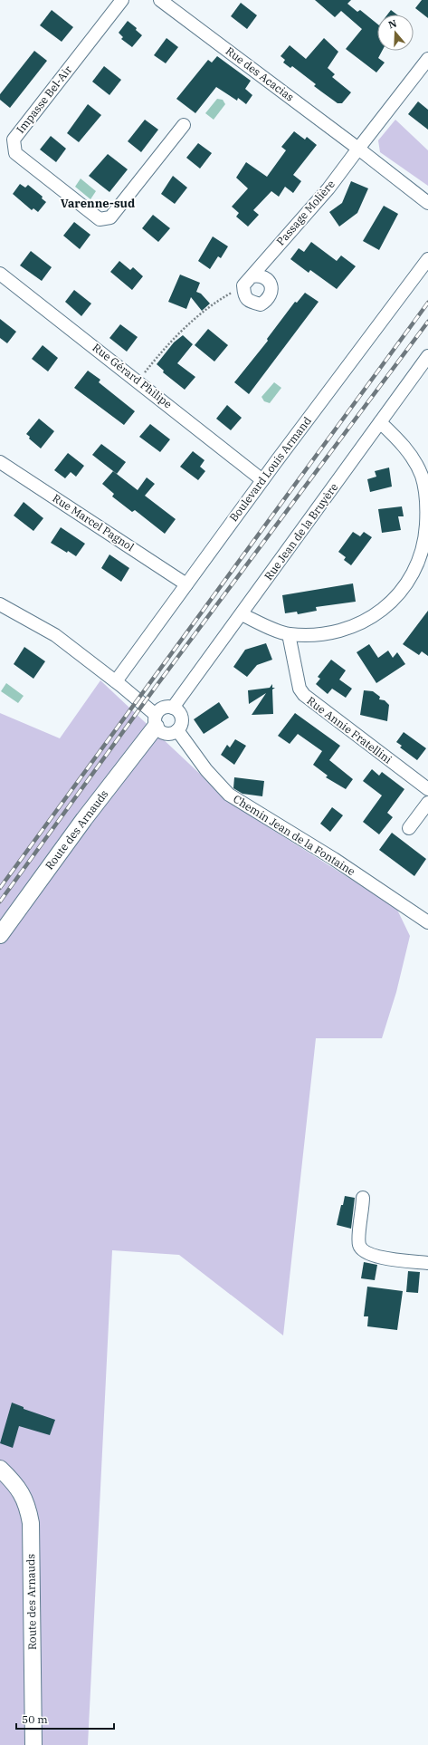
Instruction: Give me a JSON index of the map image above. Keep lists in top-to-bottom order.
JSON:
{
  "streets": {
    "street": [
      "Rue des Acacias",
      "Impasse Bel-Air",
      "Passage Molière",
      "Rue Gérard Philipe",
      "Boulevard Louis Armand",
      "Rue Marcel Pagnol",
      "Rue Jean de la Bruyère",
      "Rue Annie Fratellini",
      "Route des Arnauds",
      "Chemin Jean de la Fontaine"
    ]
  },
  "crossings": [
    ["Rue des Acacias", "Passage Molière"],
    ["Rue Gérard Philipe", "Boulevard Louis Armand"],
    ["Boulevard Louis Armand", "Rue Marcel Pagnol"],
    ["Rue Jean de la Bruyère", "Route des Arnauds"],
    ["Rue Jean de la Bruyère", "Chemin Jean de la Fontaine"],
    ["Route des Arnauds", "Chemin Jean de la Fontaine"]
  ],
  "districts": ["Varenne-sud"],
  "scale_bar": "50 m",
  "north": "top"
}
